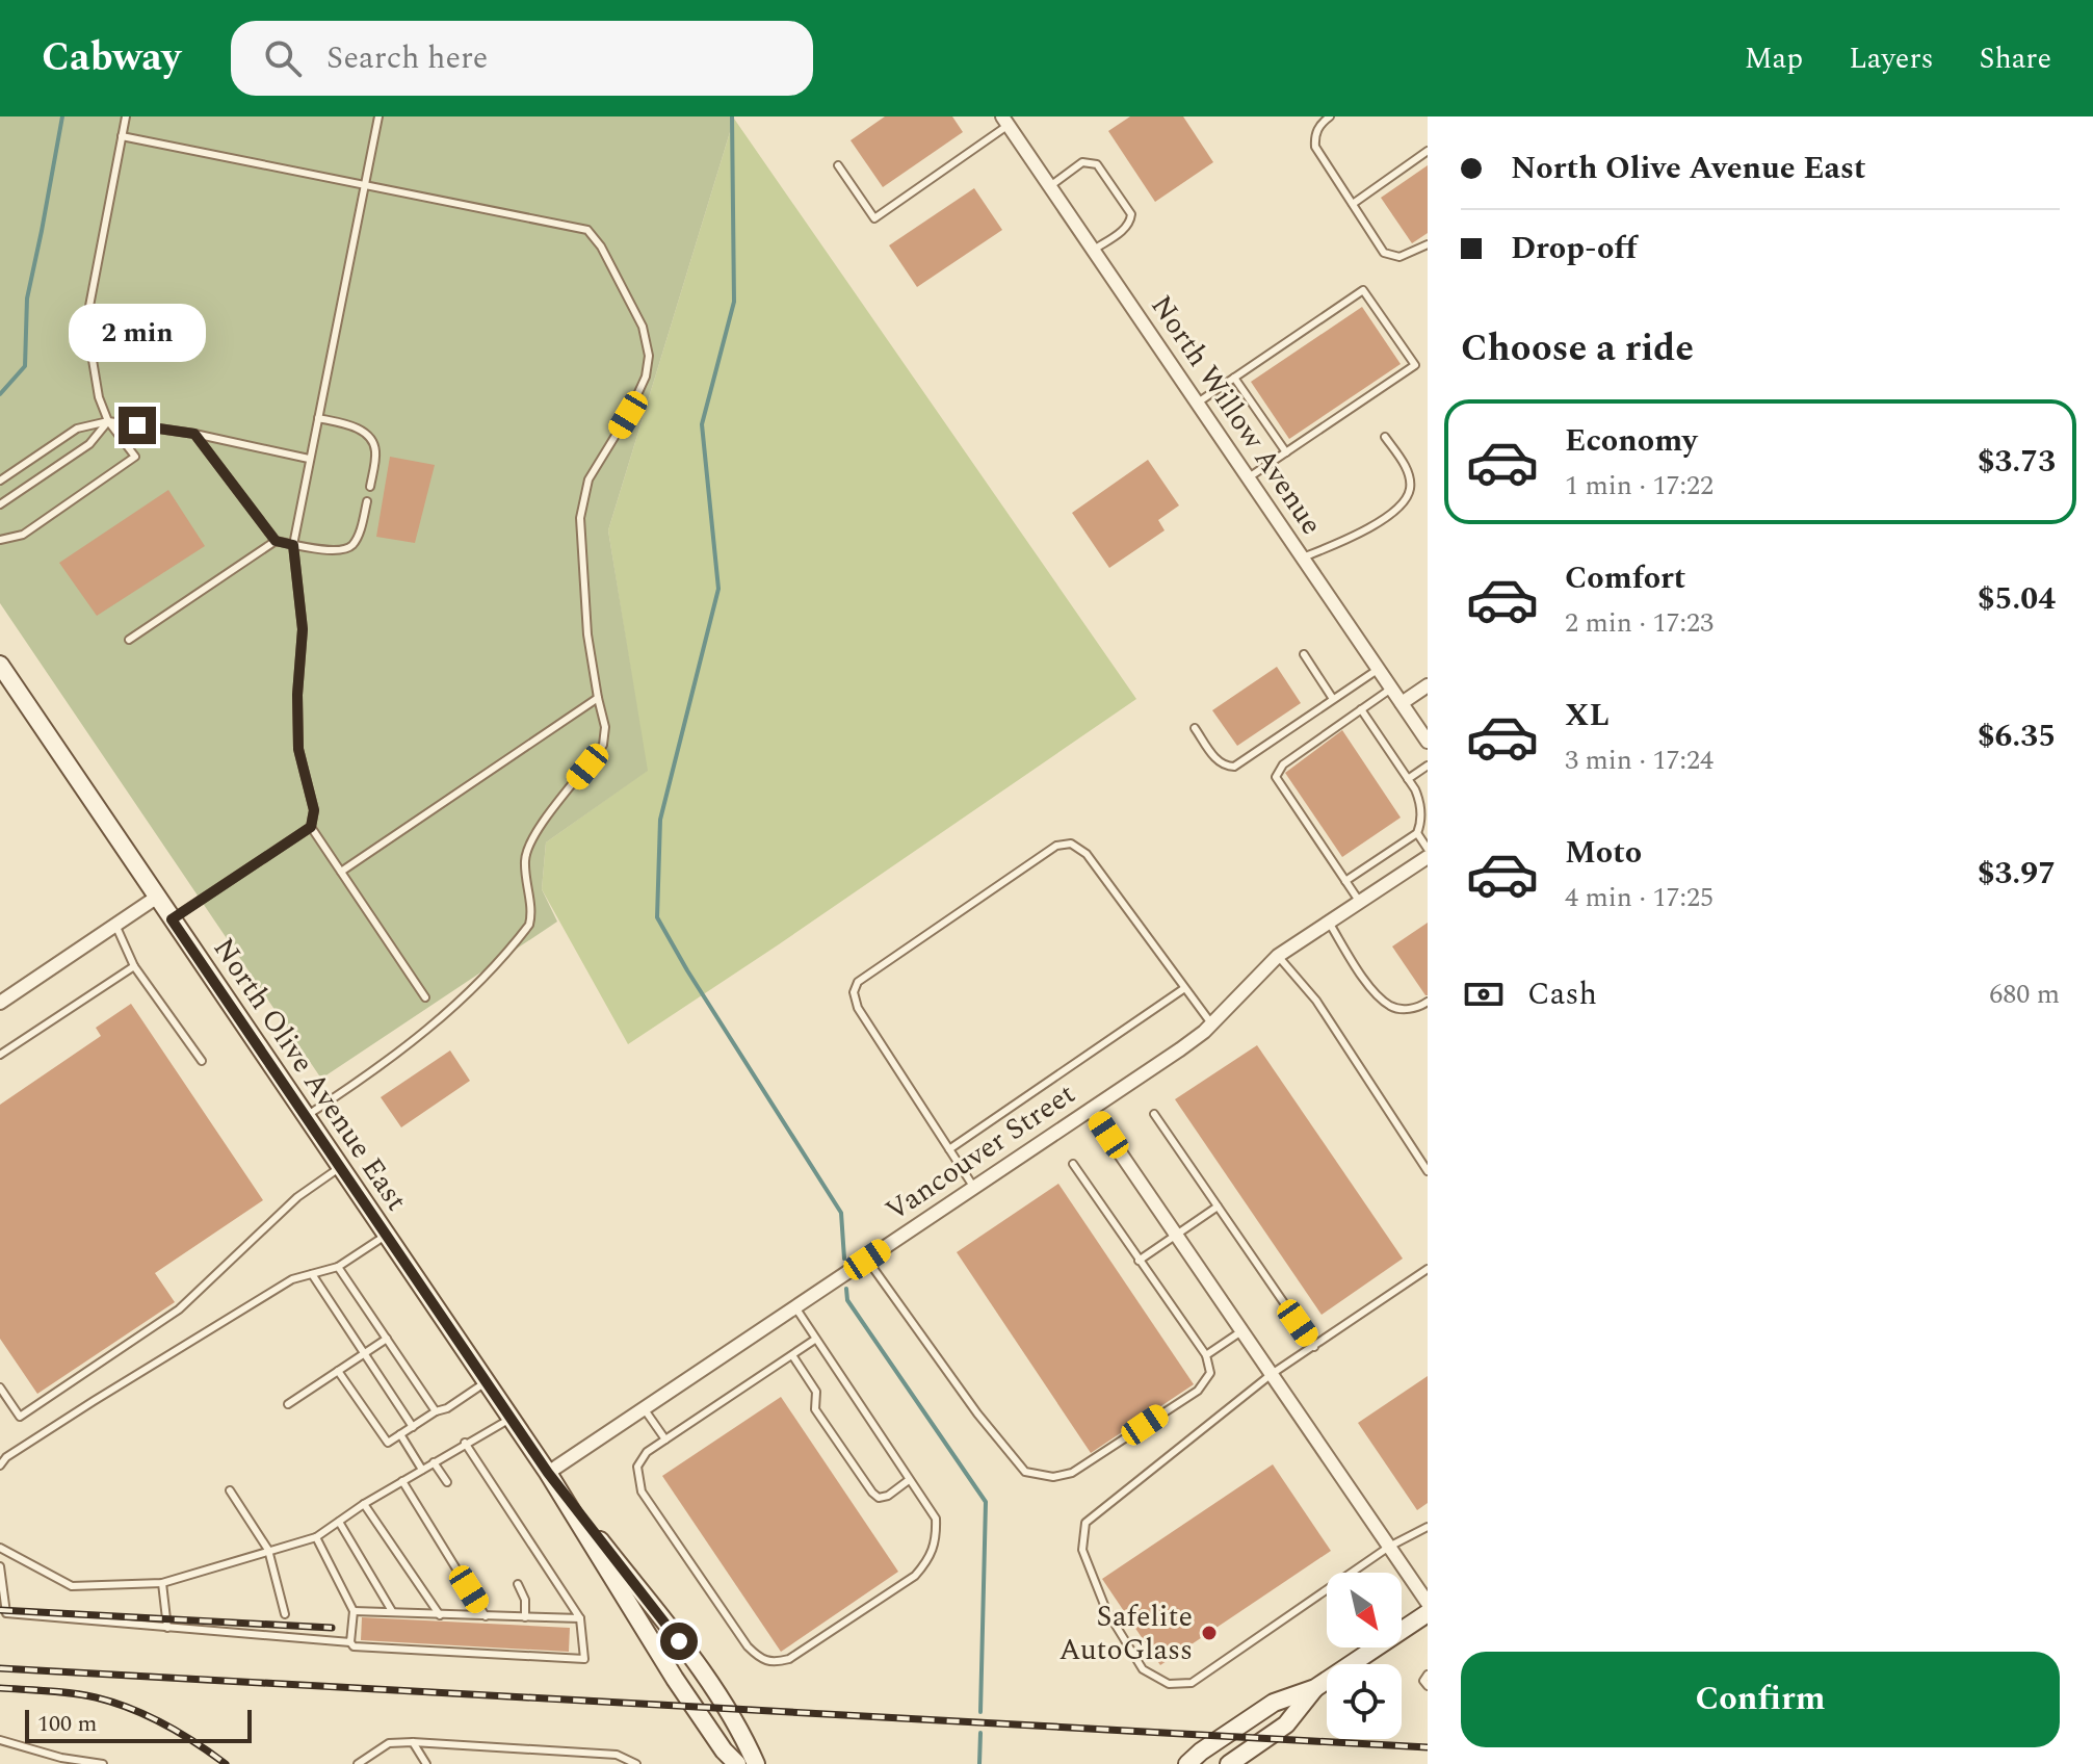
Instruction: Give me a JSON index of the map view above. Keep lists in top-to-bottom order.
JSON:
{
  "streets": {
    "street": ["North Willow Avenue", "North Olive Avenue East", "Vancouver Street"]
  },
  "crossings": [
    ["North Olive Avenue East", "Vancouver Street"]
  ],
  "places": ["Safelite AutoGlass"],
  "scale_bar": "100 m",
  "north": "bottom right",
  "page": {
    "header": "Cabway",
    "search": "Search here",
    "nav": ["Map", "Layers", "Share"],
    "banner": ["North Olive Avenue East", "Drop-off"],
    "heading": "Choose a ride",
    "bubble": "2 min",
    "list": [
      {
        "name": "Economy",
        "note": "1 min · 17:22",
        "value": "$3.73"
      },
      {
        "name": "Comfort",
        "note": "2 min · 17:23",
        "value": "$5.04"
      },
      {
        "name": "XL",
        "note": "3 min · 17:24",
        "value": "$6.35"
      },
      {
        "name": "Moto",
        "note": "4 min · 17:25",
        "value": "$3.97"
      }
    ],
    "pay": ["Cash", "680 m"],
    "buttons": "Confirm",
    "scale": "100 m"
  }
}
